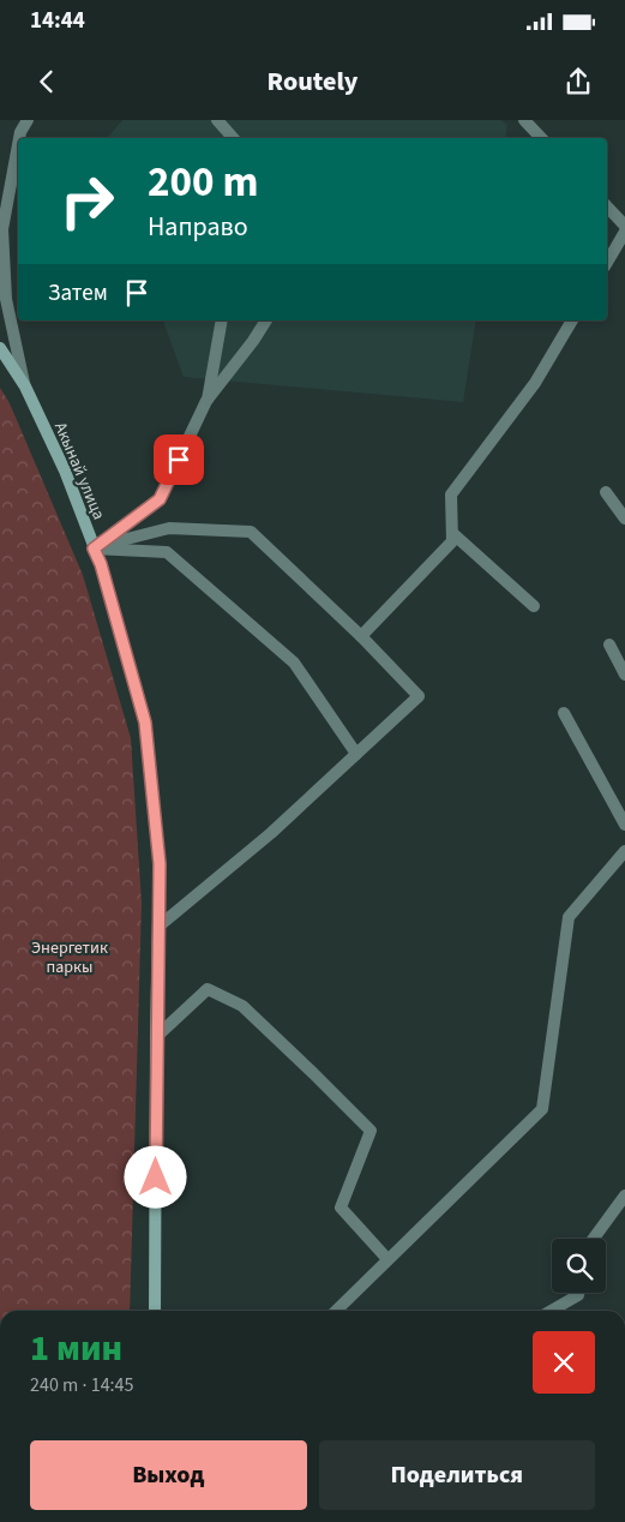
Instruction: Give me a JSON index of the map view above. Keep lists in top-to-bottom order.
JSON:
{
  "streets": {
    "main road": ["Акынай улица"]
  },
  "parks": ["Энергетик паркы"],
  "page": {
    "status": "14:44",
    "header": "Routely",
    "turn": ["200 m", "Направо"],
    "then": "Затем",
    "heading": ["1 мин", "240 m · 14:45"],
    "buttons": ["Выход", "Поделиться"]
  }
}
